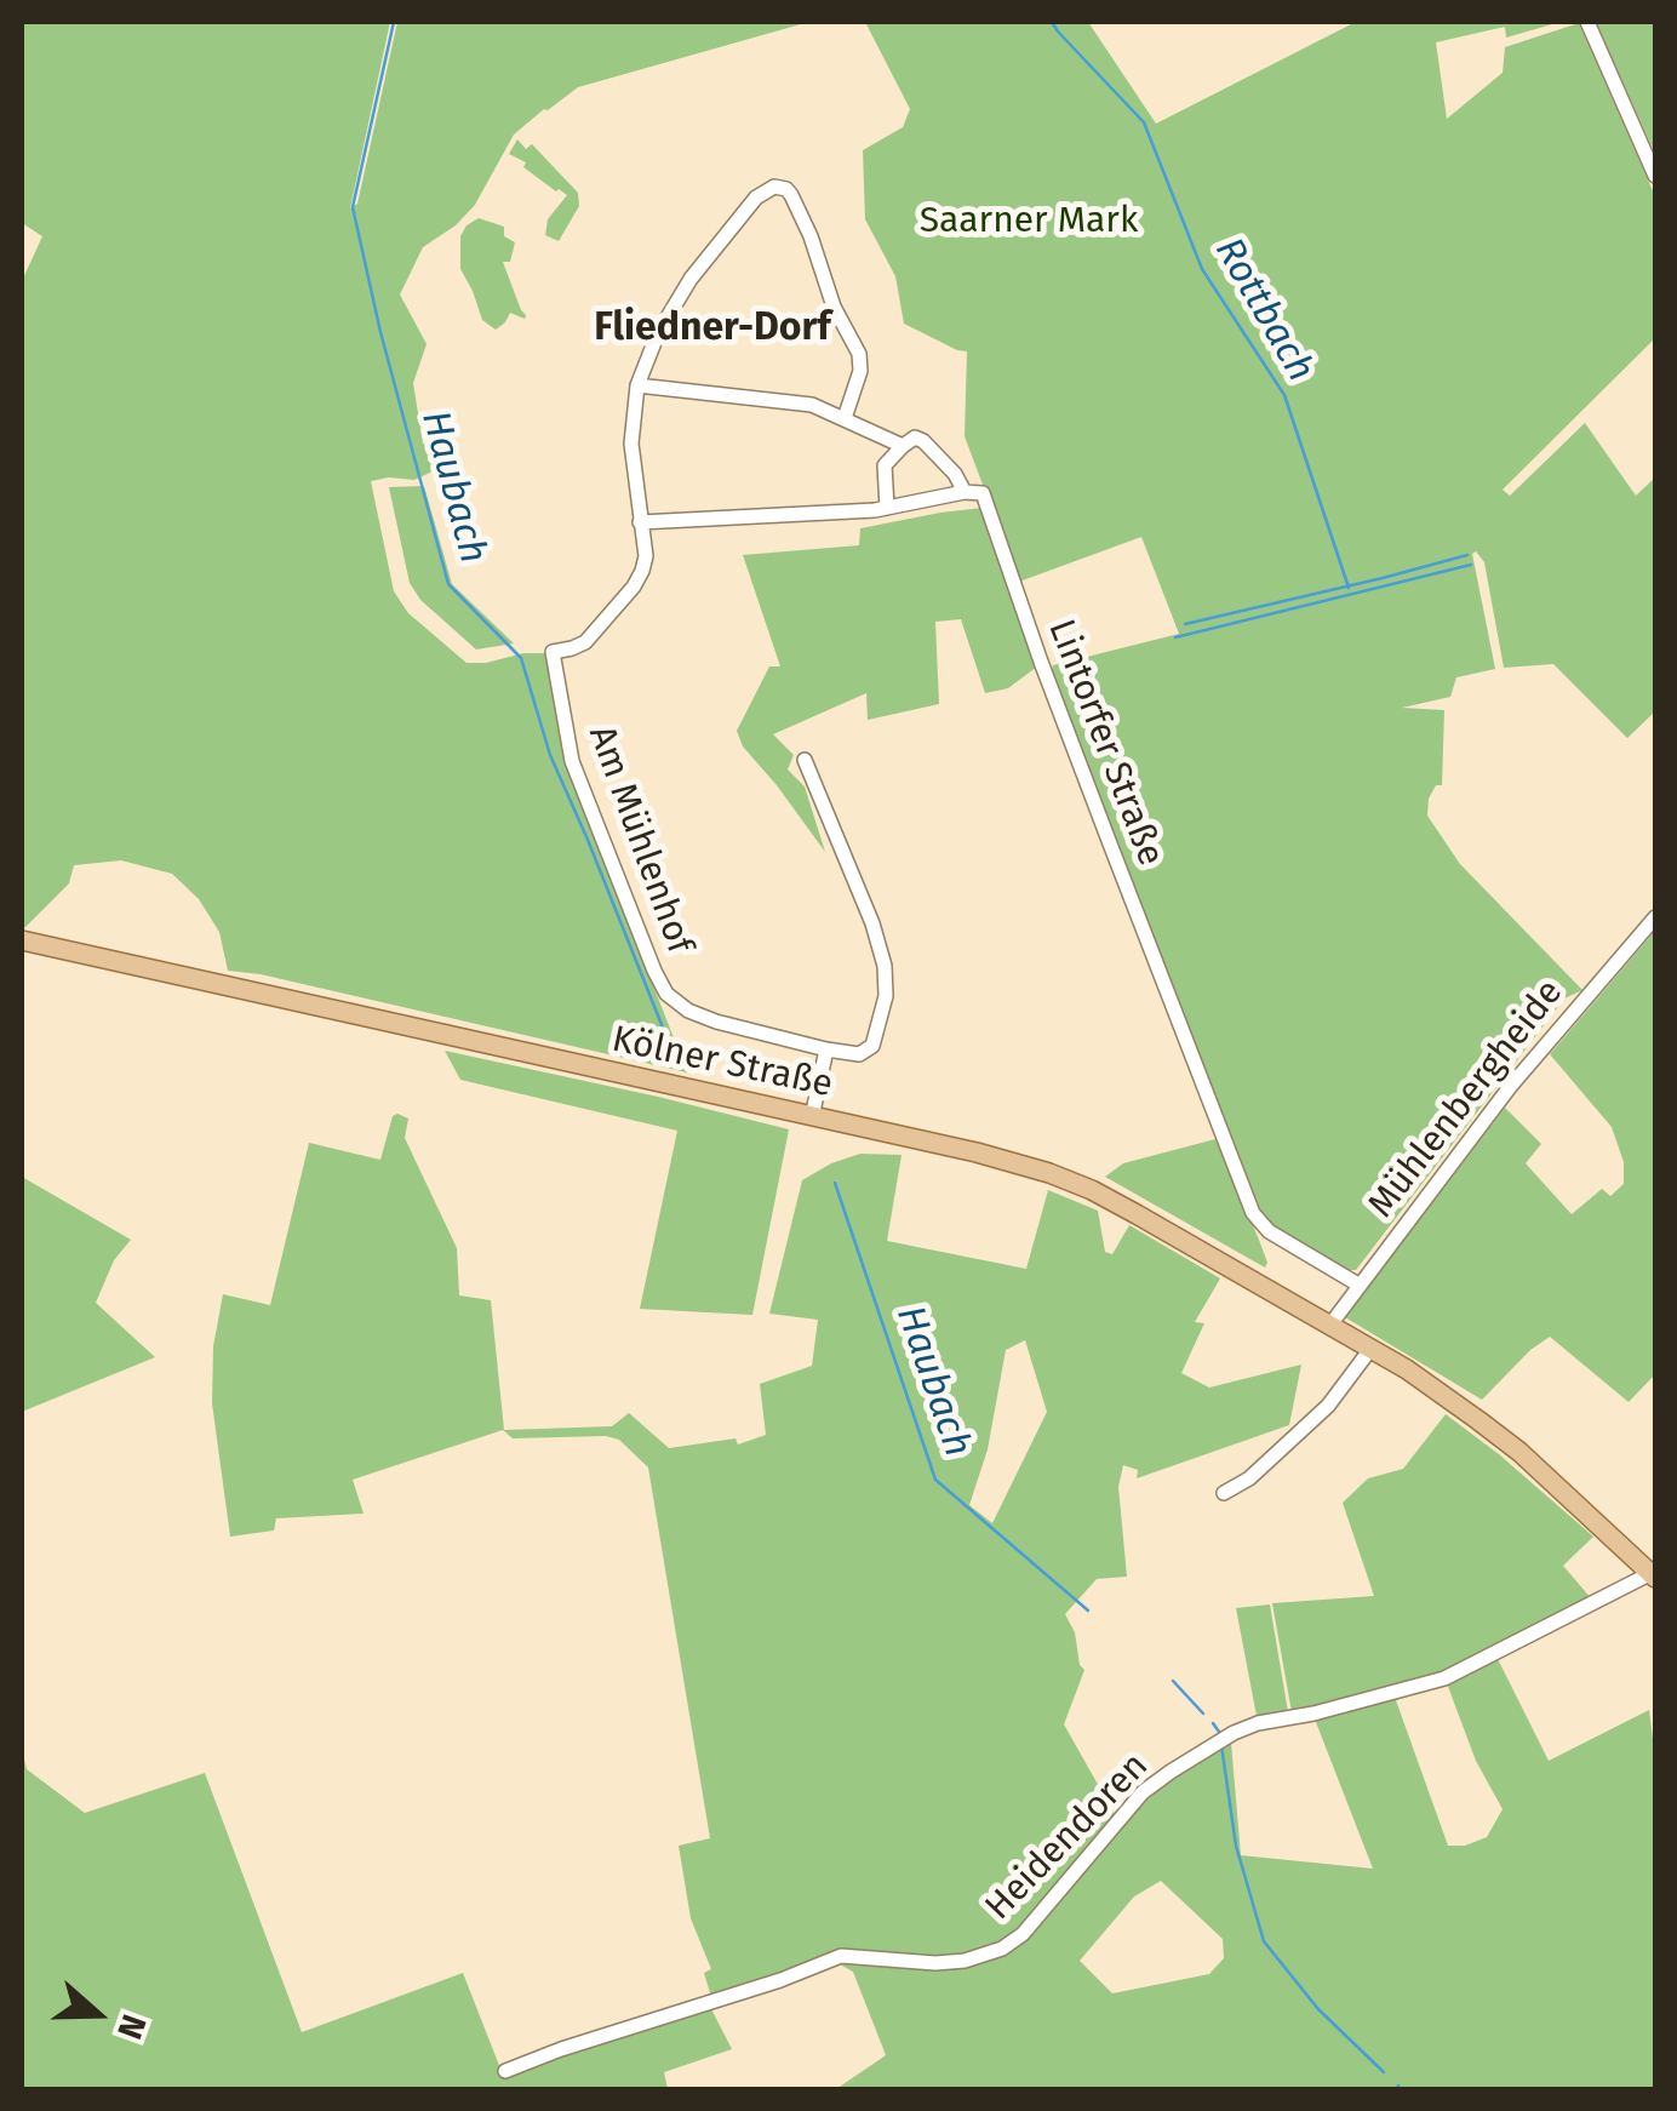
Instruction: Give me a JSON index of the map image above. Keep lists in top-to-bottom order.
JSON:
{
  "streets": {
    "main road": ["Kölner Straße"],
    "street": [
      "Lintorfer Straße",
      "Am Mühlenhof",
      "Mühlenbergheide",
      "Heidendoren"
    ]
  },
  "crossings": [
    ["Lintorfer Straße", "Mühlenbergheide"],
    ["Kölner Straße", "Mühlenbergheide"],
    ["Kölner Straße", "Heidendoren"]
  ],
  "districts": ["Fliedner-Dorf"],
  "water": ["Rottbach", "Haubach"],
  "parks": ["Saarner Mark"],
  "north": "right"
}
